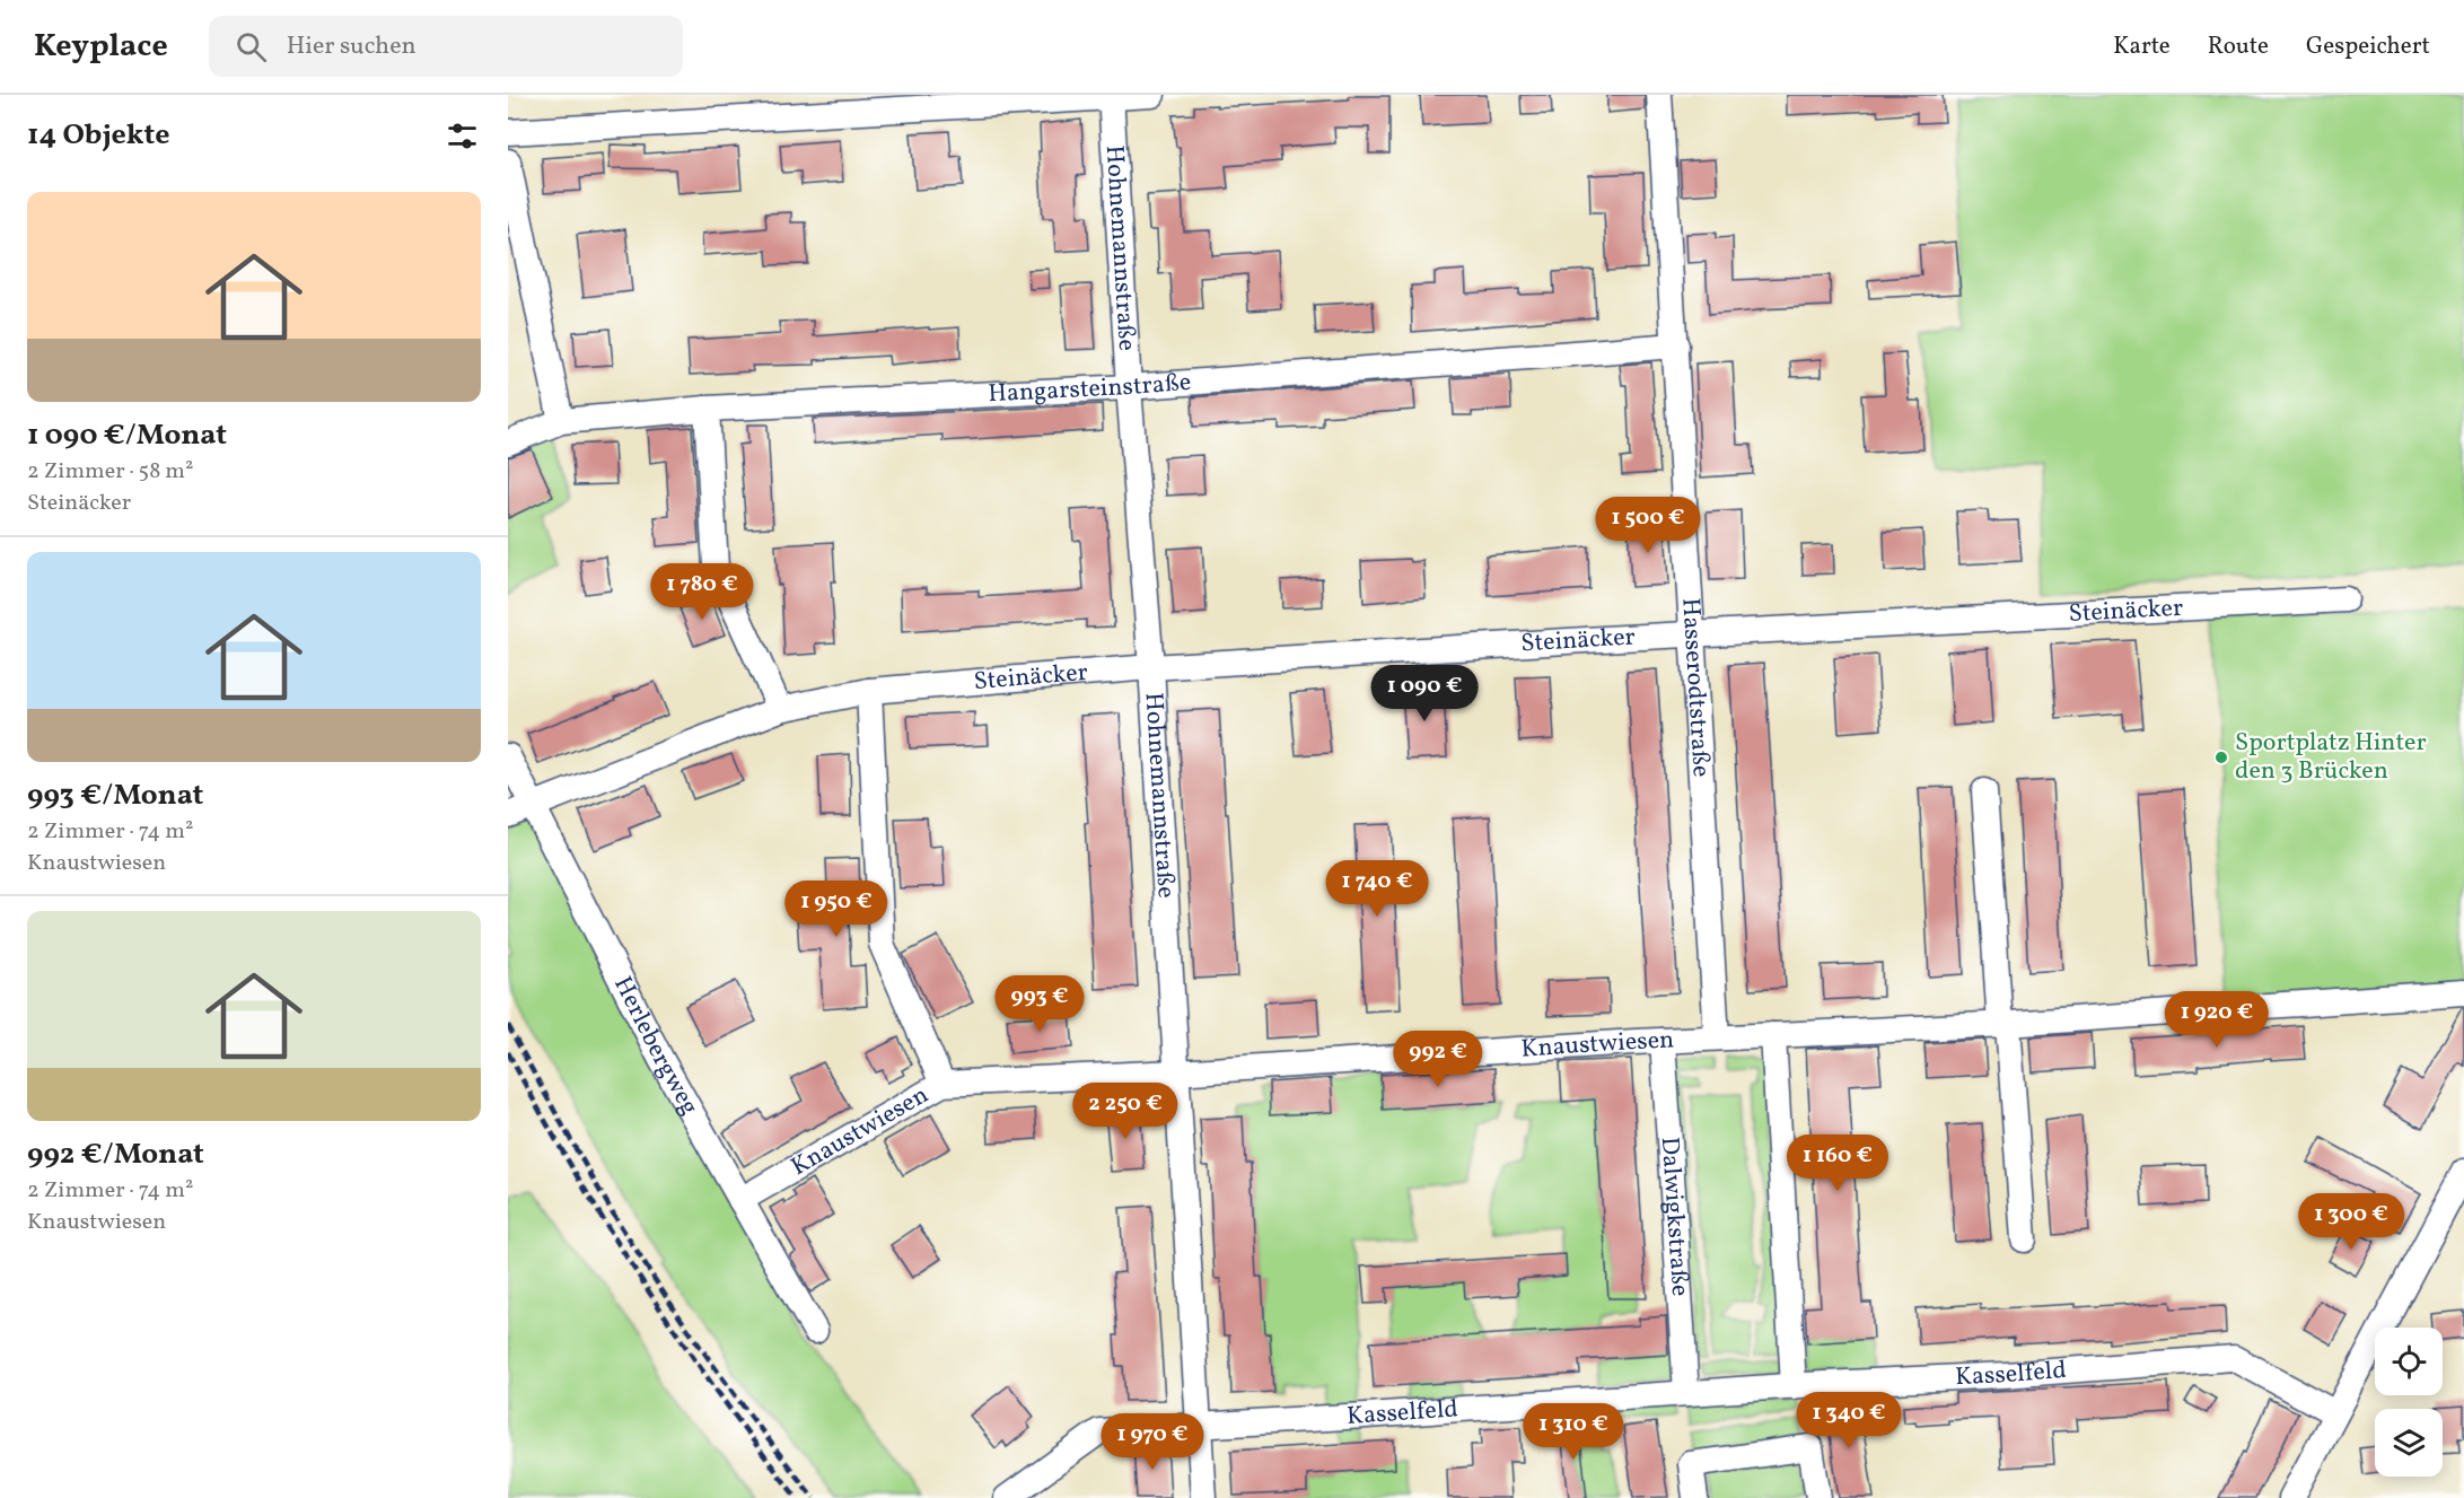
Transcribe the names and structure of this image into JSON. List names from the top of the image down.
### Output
{
  "streets": {
    "street": [
      "Hohnemannstraße",
      "Hangarsteinstraße",
      "Steinäcker",
      "Hasserodtstraße",
      "Knaustwiesen",
      "Herlebergweg",
      "Dalwigkstraße",
      "Kasselfeld"
    ]
  },
  "crossings": [
    ["Hohnemannstraße", "Hangarsteinstraße"],
    ["Hohnemannstraße", "Steinäcker"],
    ["Hohnemannstraße", "Knaustwiesen"],
    ["Hohnemannstraße", "Kasselfeld"],
    ["Hangarsteinstraße", "Hasserodtstraße"],
    ["Steinäcker", "Hasserodtstraße"],
    ["Steinäcker", "Herlebergweg"],
    ["Hasserodtstraße", "Knaustwiesen"],
    ["Knaustwiesen", "Herlebergweg"],
    ["Knaustwiesen", "Dalwigkstraße"],
    ["Dalwigkstraße", "Kasselfeld"]
  ],
  "places": ["Sportplatz Hinter den 3 Brücken"],
  "page": {
    "header": "Keyplace",
    "search": "Hier suchen",
    "nav": ["Karte", "Route", "Gespeichert"],
    "heading": "14 Objekte",
    "list": [
      {
        "name": "1 090 €/Monat",
        "note": "2 Zimmer · 58 m² · Steinäcker"
      },
      {
        "name": "993 €/Monat",
        "note": "2 Zimmer · 74 m² · Knaustwiesen"
      },
      {
        "name": "992 €/Monat",
        "note": "2 Zimmer · 74 m² · Knaustwiesen"
      }
    ],
    "price": [
      "1 500 €",
      "1 780 €",
      "1 090 €",
      "1 740 €",
      "1 950 €",
      "993 €",
      "1 920 €",
      "992 €",
      "2 250 €",
      "1 160 €",
      "1 300 €",
      "1 340 €",
      "1 310 €",
      "1 970 €"
    ]
  }
}
